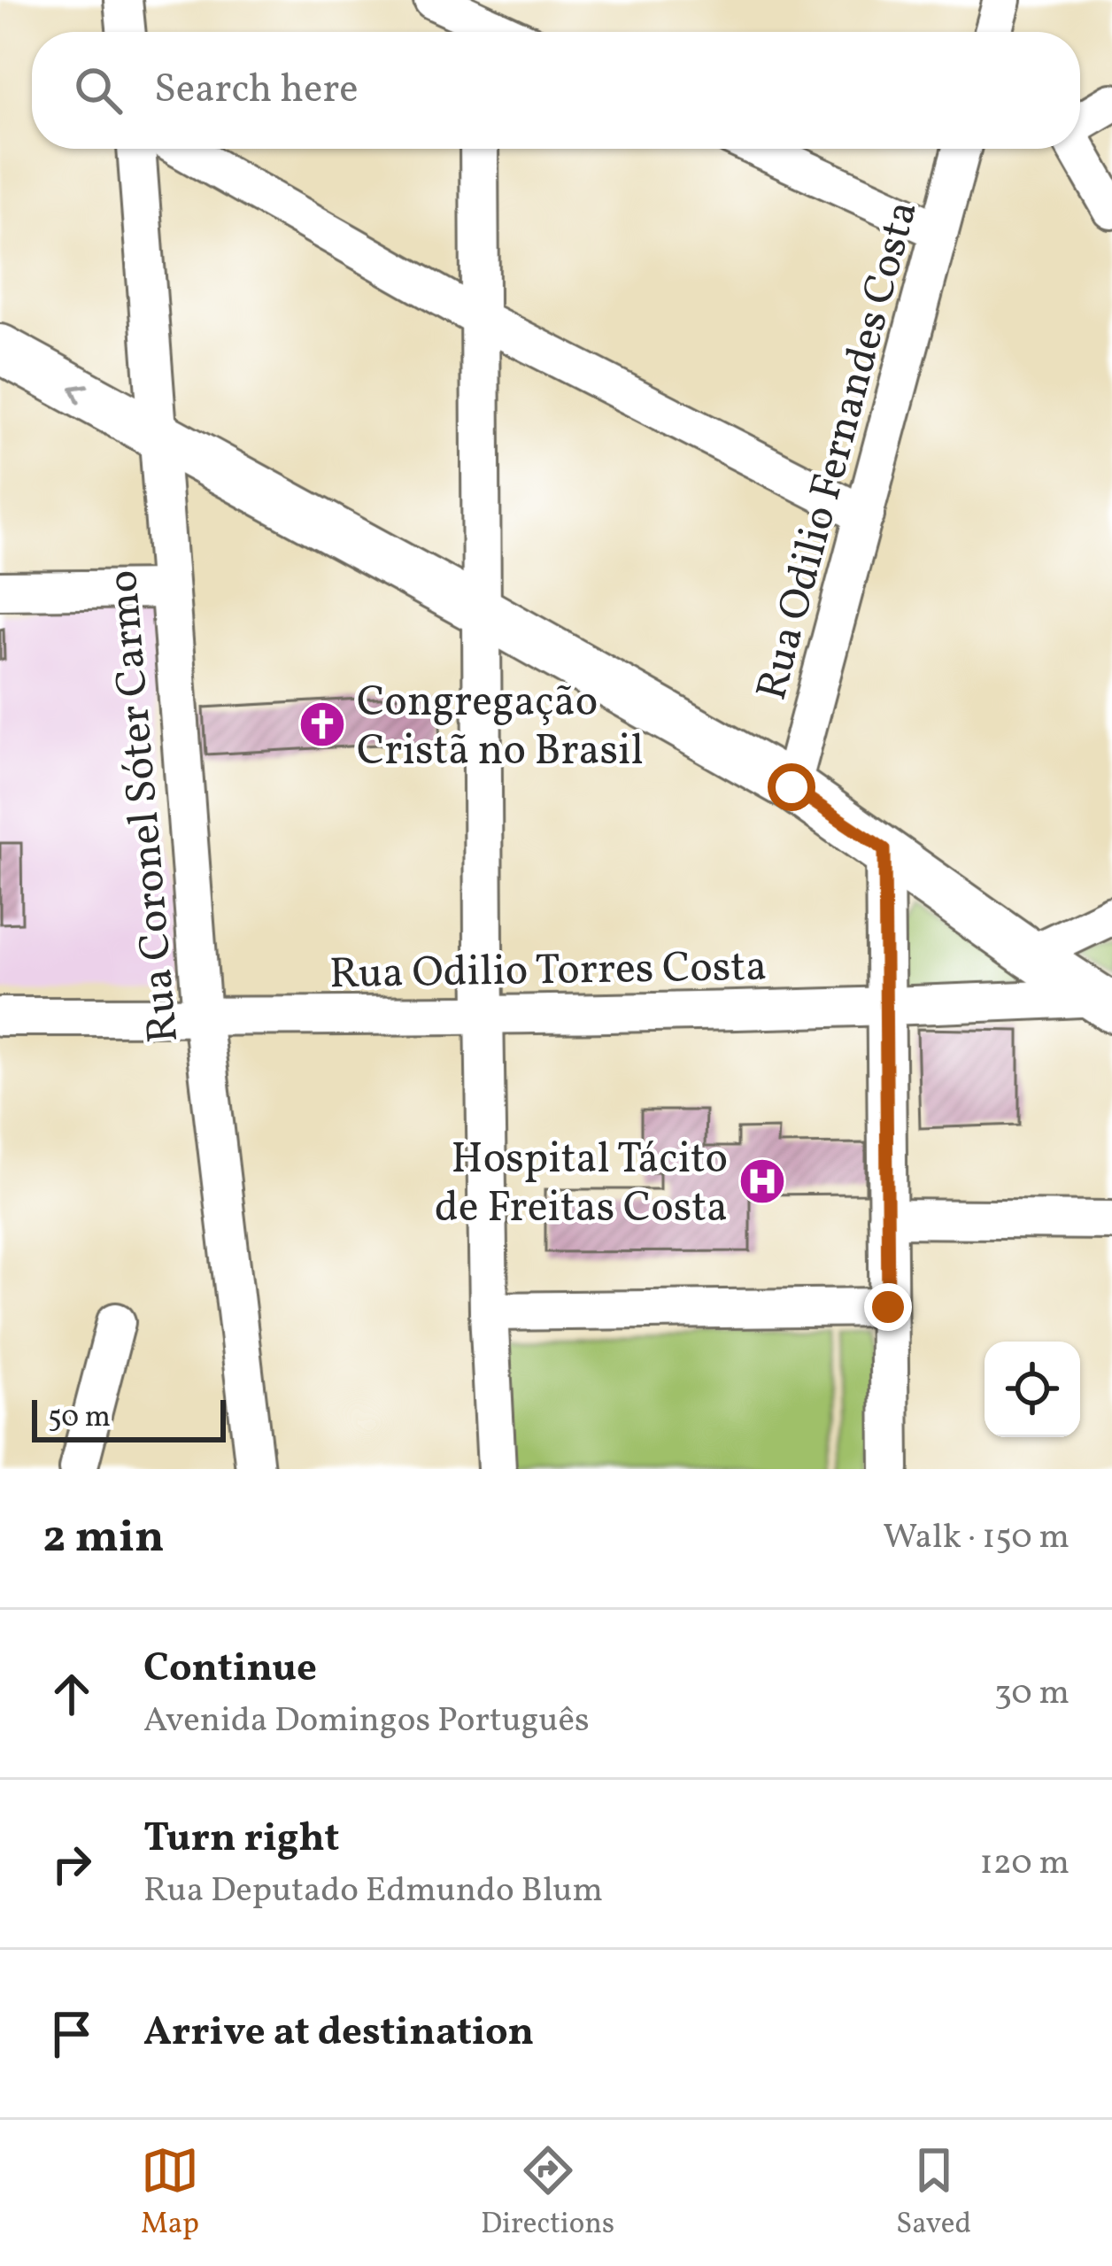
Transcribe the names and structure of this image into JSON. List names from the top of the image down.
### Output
{
  "streets": {
    "street": ["Rua Odilio Fernandes Costa", "Rua Coronel Sóter Carmo", "Rua Odilio Torres Costa"]
  },
  "crossings": [
    ["Rua Coronel Sóter Carmo", "Rua Odilio Torres Costa"]
  ],
  "places": {
    "church": ["Congregação Cristã no Brasil"],
    "hospital": ["Hospital Tácito de Freitas Costa"]
  },
  "scale_bar": "50 m",
  "page": {
    "search": "Search here",
    "scale": "50 m",
    "heading": ["2 min", "Walk · 150 m"],
    "list": [
      ["Continue", "Avenida Domingos Português", "30 m"],
      ["Turn right", "Rua Deputado Edmundo Blum", "120 m"],
      "Arrive at destination"
    ],
    "nav": ["Map", "Directions", "Saved"]
  }
}
